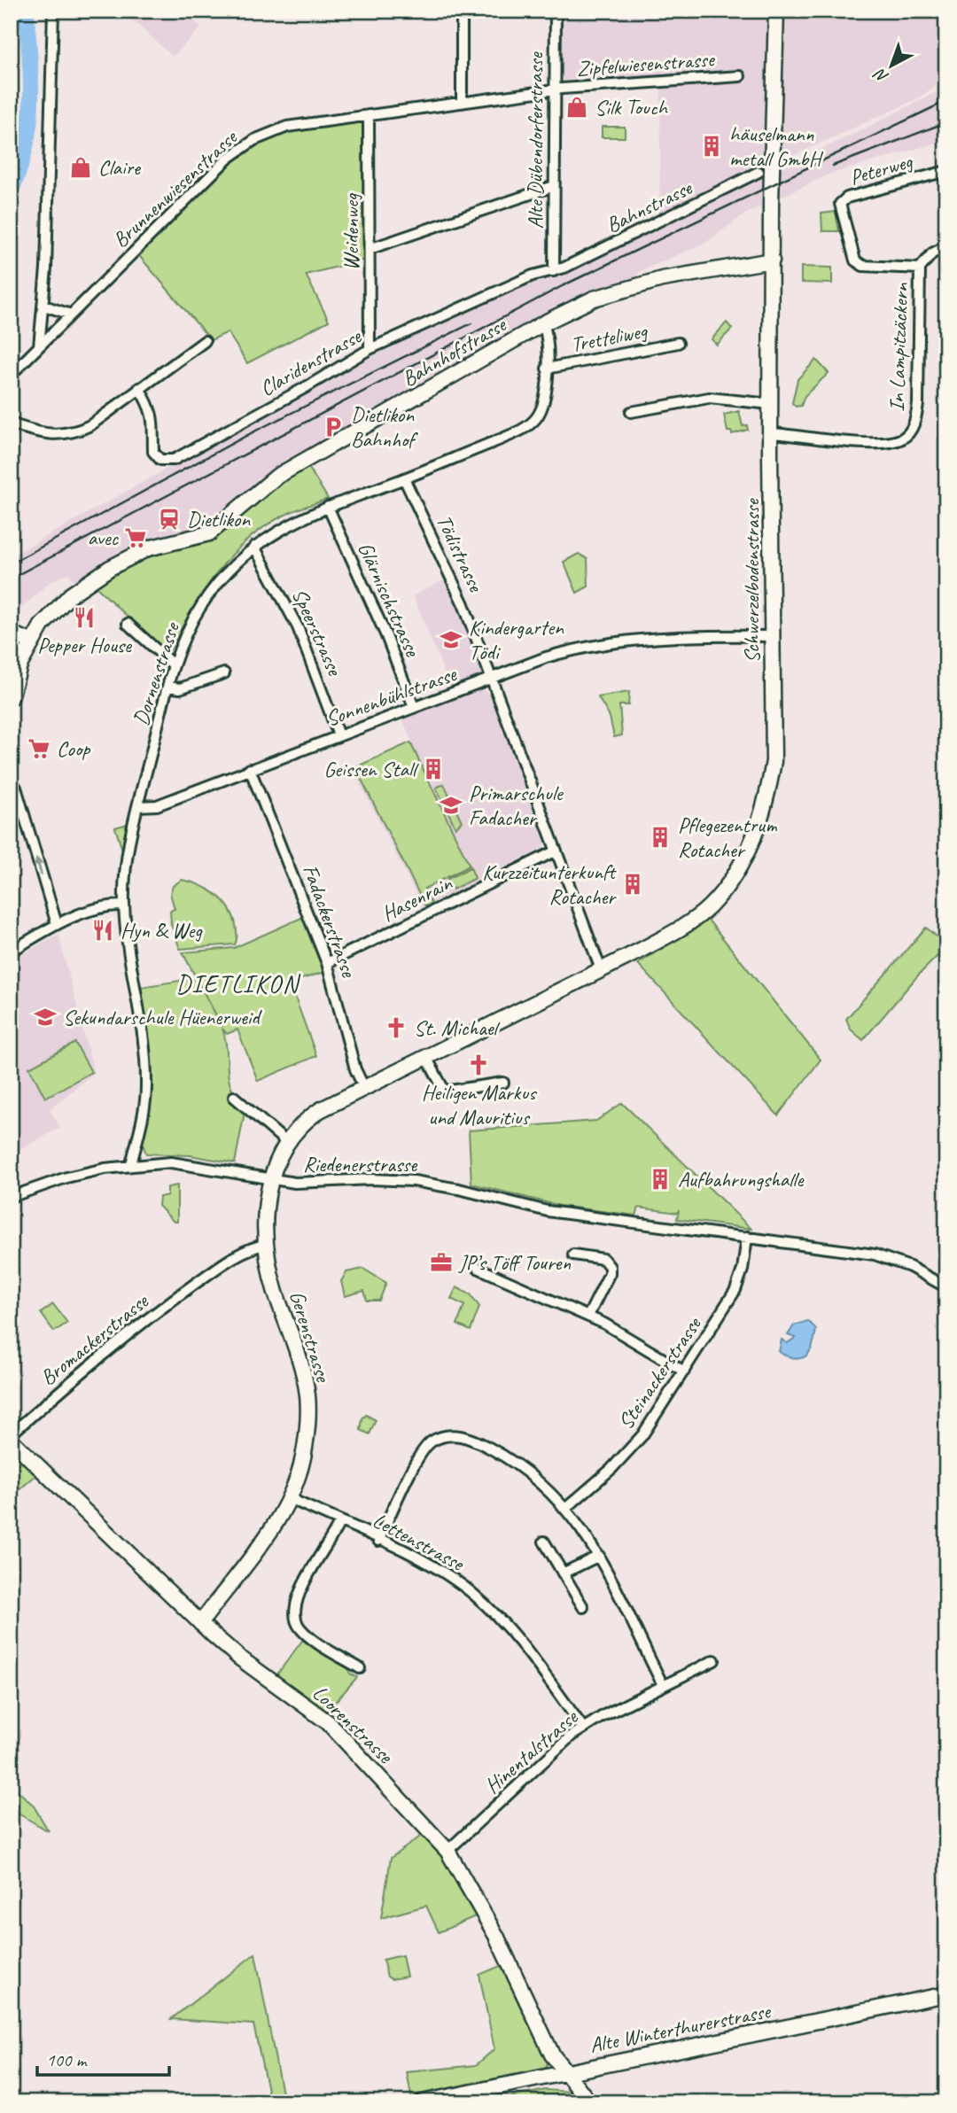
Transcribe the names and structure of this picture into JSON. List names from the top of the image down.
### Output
{
  "streets": {
    "street": [
      "Zipfelwiesenstrasse",
      "Alte Dübendorferstrasse",
      "Peterweg",
      "Brunnenwiesenstrasse",
      "Bahnstrasse",
      "Weidenweg",
      "Tretteliweg",
      "In Lampitzäckern",
      "Bahnhofstrasse",
      "Claridenstrasse",
      "Tödistrasse",
      "Schwerzelbodenstrasse",
      "Glärnischstrasse",
      "Speerstrasse",
      "Dornenstrasse",
      "Sonnenbühlstrasse",
      "Hasenrain",
      "Fadackerstrasse",
      "Riedenerstrasse",
      "Gerenstrasse",
      "Bromackerstrasse",
      "Steinackerstrasse",
      "Lettenstrasse",
      "Loorenstrasse",
      "Hinentalstrasse",
      "Alte Winterthurerstrasse"
    ]
  },
  "crossings": [
    ["Zipfelwiesenstrasse", "Alte Dübendorferstrasse"],
    ["Zipfelwiesenstrasse", "Brunnenwiesenstrasse"],
    ["Alte Dübendorferstrasse", "Brunnenwiesenstrasse"],
    ["Alte Dübendorferstrasse", "Bahnstrasse"],
    ["Alte Dübendorferstrasse", "Claridenstrasse"],
    ["Peterweg", "In Lampitzäckern"],
    ["Brunnenwiesenstrasse", "Weidenweg"],
    ["Bahnstrasse", "Claridenstrasse"],
    ["Weidenweg", "Claridenstrasse"],
    ["Tretteliweg", "Dornenstrasse"],
    ["In Lampitzäckern", "Schwerzelbodenstrasse"],
    ["Bahnhofstrasse", "Schwerzelbodenstrasse"],
    ["Bahnhofstrasse", "Dornenstrasse"],
    ["Tödistrasse", "Schwerzelbodenstrasse"],
    ["Tödistrasse", "Dornenstrasse"],
    ["Tödistrasse", "Sonnenbühlstrasse"],
    ["Tödistrasse", "Hasenrain"],
    ["Schwerzelbodenstrasse", "Sonnenbühlstrasse"],
    ["Schwerzelbodenstrasse", "Fadackerstrasse"],
    ["Schwerzelbodenstrasse", "Riedenerstrasse"],
    ["Schwerzelbodenstrasse", "Gerenstrasse"],
    ["Glärnischstrasse", "Dornenstrasse"],
    ["Glärnischstrasse", "Sonnenbühlstrasse"],
    ["Speerstrasse", "Dornenstrasse"],
    ["Speerstrasse", "Sonnenbühlstrasse"],
    ["Dornenstrasse", "Sonnenbühlstrasse"],
    ["Dornenstrasse", "Riedenerstrasse"],
    ["Sonnenbühlstrasse", "Fadackerstrasse"],
    ["Hasenrain", "Fadackerstrasse"],
    ["Riedenerstrasse", "Gerenstrasse"],
    ["Riedenerstrasse", "Steinackerstrasse"],
    ["Gerenstrasse", "Bromackerstrasse"],
    ["Gerenstrasse", "Lettenstrasse"],
    ["Gerenstrasse", "Loorenstrasse"],
    ["Lettenstrasse", "Hinentalstrasse"],
    ["Loorenstrasse", "Hinentalstrasse"],
    ["Loorenstrasse", "Alte Winterthurerstrasse"]
  ],
  "districts": ["DIETLIKON"],
  "places": {
    "shop": ["Silk Touch", "Claire"],
    "building": [
      "häuselmann metall GmbH",
      "Geissen Stall",
      "Pflegezentrum Rotacher",
      "Kurzzeitunterkunft Rotacher",
      "Aufbahrungshalle"
    ],
    "parking": ["Dietlikon Bahnhof"],
    "station": ["Dietlikon"],
    "supermarket": ["avec", "Coop"],
    "restaurant": ["Pepper House", "Hyn & Weg"],
    "school or university": ["Kindergarten Tödi", "Primarschule Fadacher", "Sekundarschule Hüenerweid"],
    "church": ["St. Michael", "Heiligen Markus und Mauritius"],
    "office": ["JP’s Töff Touren"]
  },
  "scale_bar": "100 m",
  "north": "bottom left"
}
